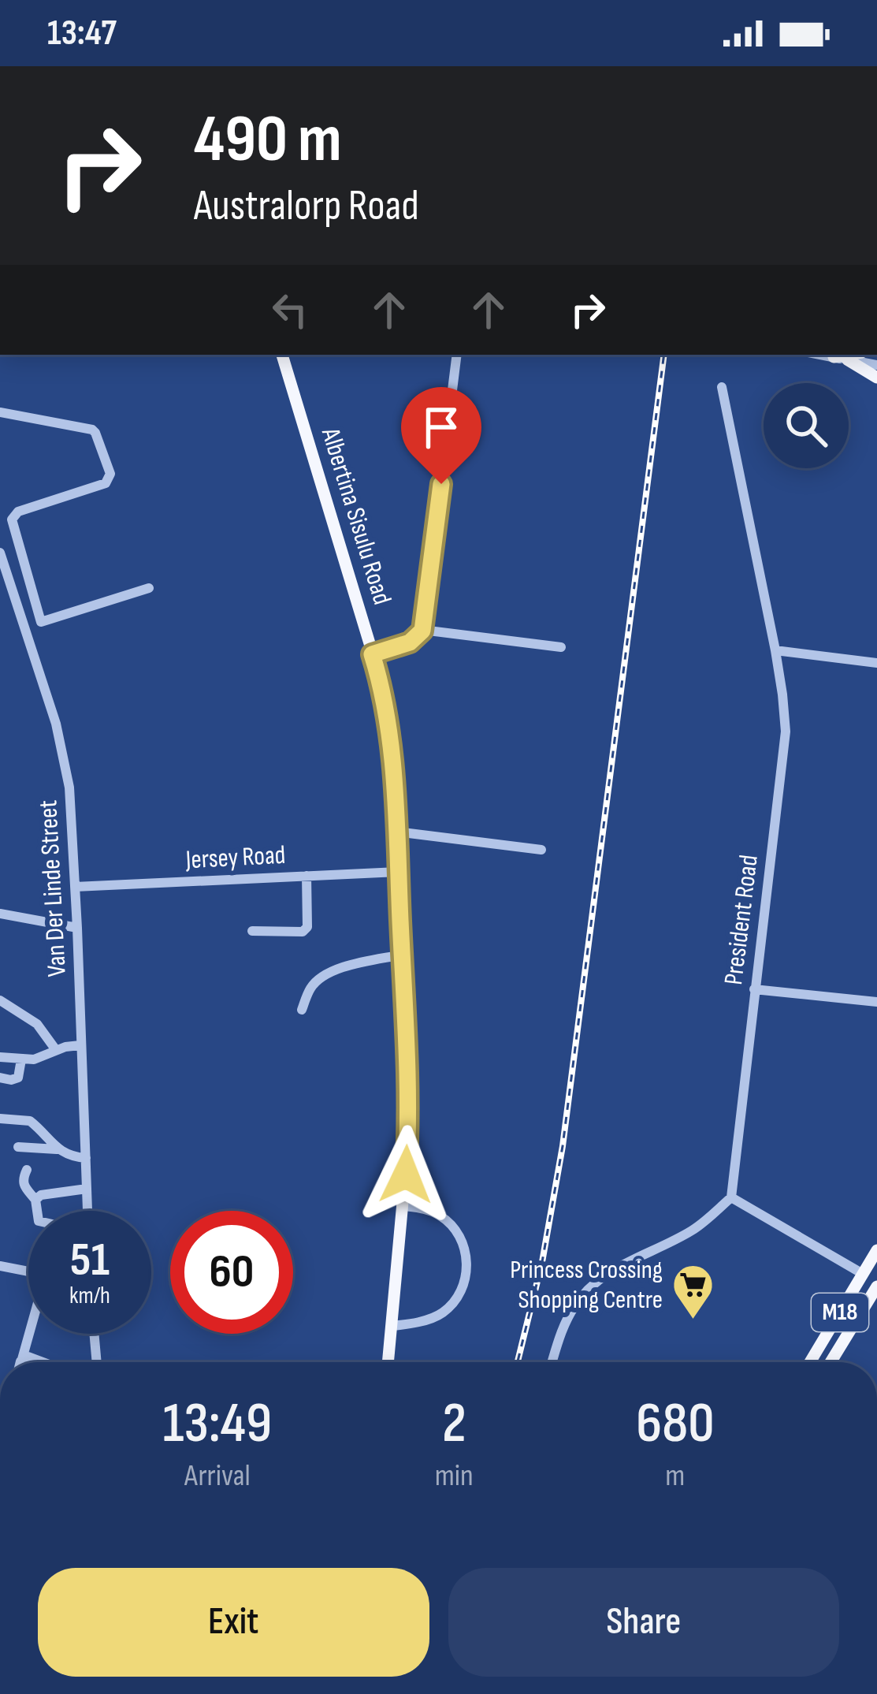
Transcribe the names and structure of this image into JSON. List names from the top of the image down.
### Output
{
  "streets": {
    "main road": ["Albertina Sisulu Road", "M18"],
    "street": ["Jersey Road", "Van Der Linde Street", "President Road"]
  },
  "crossings": [
    ["Albertina Sisulu Road", "Jersey Road"],
    ["Jersey Road", "Van Der Linde Street"]
  ],
  "places": {
    "supermarket": ["Princess Crossing Shopping Centre"]
  },
  "page": {
    "status": "13:47",
    "turn": ["490 m", "Australorp Road"],
    "speed": "51 km/h",
    "limit": "60",
    "eta": [
      "13:49",
      "Arrival",
      "2",
      "min",
      "680",
      "m"
    ],
    "buttons": ["Exit", "Share"]
  }
}
